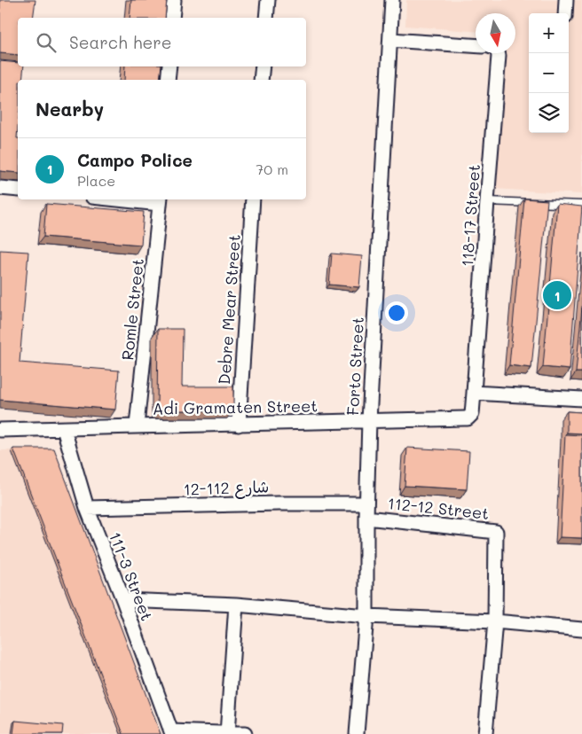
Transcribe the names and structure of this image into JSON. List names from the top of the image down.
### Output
{
  "streets": {
    "street": [
      "118-17 Street",
      "Romle Street",
      "Debre Mear Street",
      "Forto Street",
      "Adi Gramaten Street",
      "شارع 112-12",
      "112-12 Street",
      "111-3 Street"
    ]
  },
  "crossings": [
    ["118-17 Street", "Adi Gramaten Street"],
    ["Romle Street", "Adi Gramaten Street"],
    ["Debre Mear Street", "Adi Gramaten Street"],
    ["Forto Street", "Adi Gramaten Street"],
    ["Forto Street", "شارع 112-12"],
    ["Forto Street", "112-12 Street"],
    ["Adi Gramaten Street", "111-3 Street"],
    ["شارع 112-12", "111-3 Street"]
  ],
  "north": "bottom",
  "page": {
    "map_buttons": ["+", "−"],
    "search": "Search here",
    "heading": "Nearby",
    "list": [
      {
        "mark": "1",
        "name": "Campo Police",
        "note": "Place",
        "value": "70 m"
      }
    ],
    "pins": "1"
  }
}
